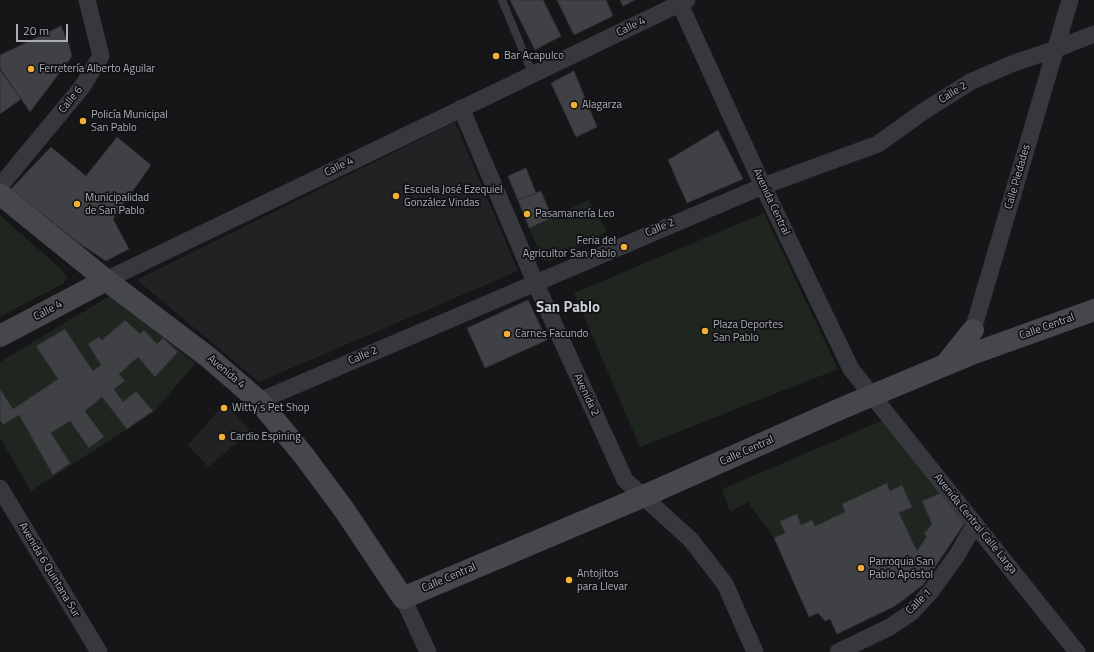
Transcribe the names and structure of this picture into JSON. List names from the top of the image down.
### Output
{
  "streets": {
    "main road": ["Calle 4", "Calle Central", "Avenida 4"],
    "street": [
      "Calle 2",
      "Calle 6",
      "Calle Piedades",
      "Avenida Central",
      "Avenida 2",
      "Avenida Central Calle Larga",
      "Avenida 6 Quintana Sur",
      "Calle 1"
    ]
  },
  "crossings": [
    ["Calle 4", "Avenida Central"],
    ["Calle 4", "Avenida 4"],
    ["Calle 4", "Avenida 2"],
    ["Calle 2", "Calle Piedades"],
    ["Calle 2", "Avenida Central"],
    ["Calle 2", "Avenida 4"],
    ["Calle 2", "Avenida 2"],
    ["Calle Piedades", "Calle Central"],
    ["Avenida Central", "Calle Central"],
    ["Avenida Central", "Avenida Central Calle Larga"],
    ["Calle Central", "Avenida 4"],
    ["Calle Central", "Avenida 2"],
    ["Calle Central", "Avenida Central Calle Larga"],
    ["Avenida Central Calle Larga", "Calle 1"]
  ],
  "districts": ["San Pablo"],
  "places": [
    "Bar Acapulco",
    "Ferretería Alberto Aguilar",
    "Alagarza",
    "Policía Municipal San Pablo",
    "Escuela José Ezequiel González Vindas",
    "Municipalidad de San Pablo",
    "Pasamanería Leo",
    "Feria del Agricultor San Pablo",
    "Plaza Deportes San Pablo",
    "Carnes Facundo",
    "Witty´s Pet Shop",
    "Cardio Espining",
    "Parroquia San Pablo Apóstol",
    "Antojitos para Llevar"
  ],
  "scale_bar": "20 m"
}
